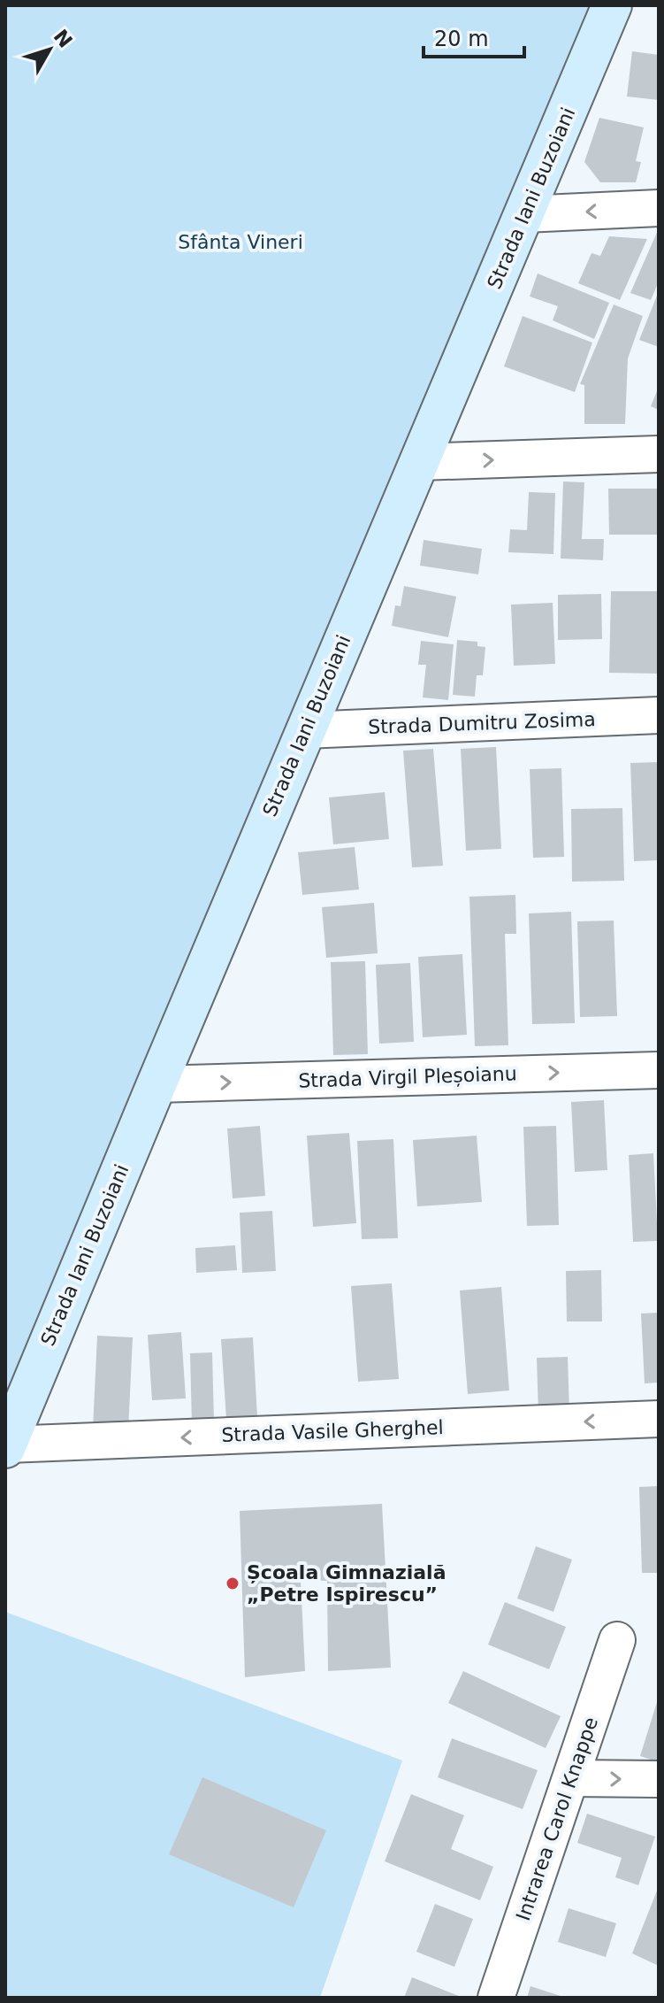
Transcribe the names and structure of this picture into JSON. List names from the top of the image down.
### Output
{
  "streets": {
    "street": [
      "Strada Iani Buzoiani",
      "Strada Dumitru Zosima",
      "Strada Virgil Pleșoianu",
      "Strada Vasile Gherghel",
      "Intrarea Carol Knappe"
    ]
  },
  "crossings": [
    ["Strada Iani Buzoiani", "Strada Dumitru Zosima"],
    ["Strada Iani Buzoiani", "Strada Virgil Pleșoianu"],
    ["Strada Iani Buzoiani", "Strada Vasile Gherghel"]
  ],
  "one_way": ["Strada Virgil Pleșoianu", "Strada Vasile Gherghel"],
  "parks": ["Sfânta Vineri"],
  "places": ["Școala Gimnazială „Petre Ispirescu”"],
  "scale_bar": "20 m",
  "north": "top right"
}
